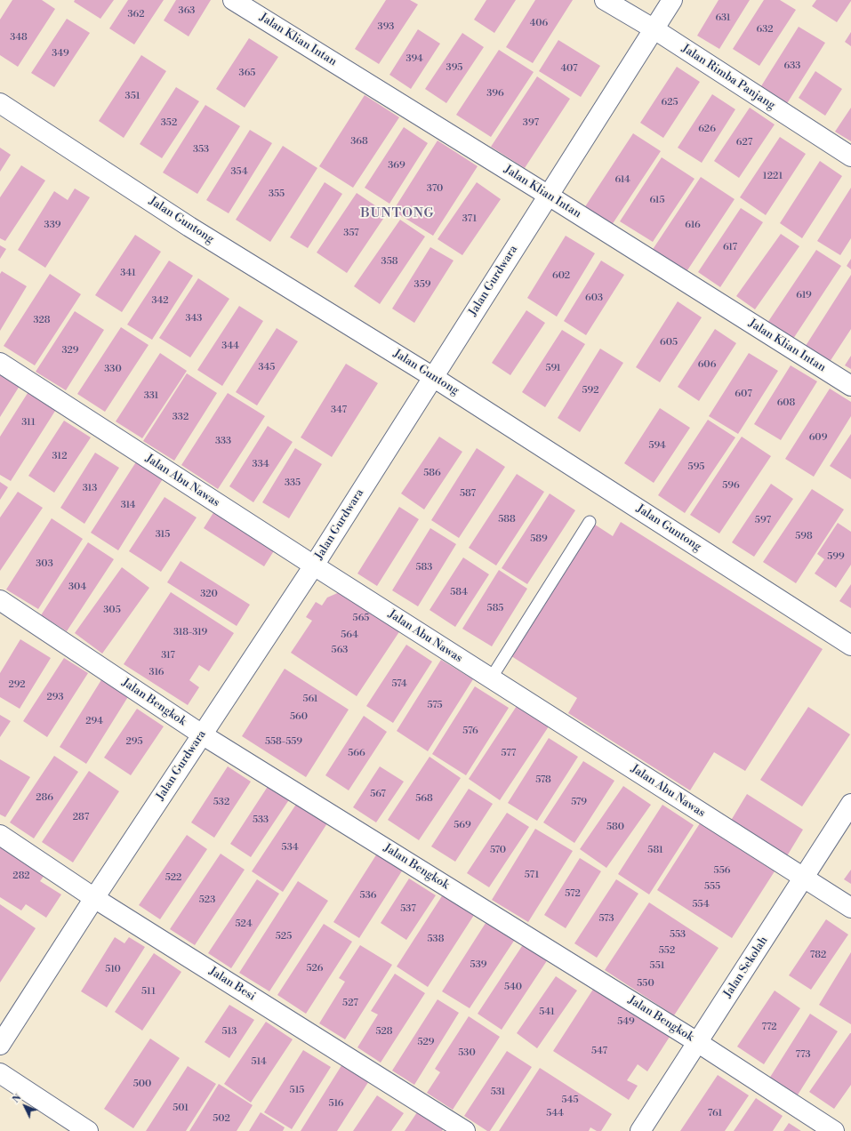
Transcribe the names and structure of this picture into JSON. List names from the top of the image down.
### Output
{
  "streets": {
    "street": [
      "Jalan Klian Intan",
      "Jalan Rimba Panjang",
      "Jalan Guntong",
      "Jalan Gurdwara",
      "Jalan Abu Nawas",
      "Jalan Bengkok",
      "Jalan Sekolah",
      "Jalan Besi"
    ]
  },
  "crossings": [
    ["Jalan Klian Intan", "Jalan Gurdwara"],
    ["Jalan Rimba Panjang", "Jalan Gurdwara"],
    ["Jalan Guntong", "Jalan Gurdwara"],
    ["Jalan Gurdwara", "Jalan Abu Nawas"],
    ["Jalan Gurdwara", "Jalan Bengkok"],
    ["Jalan Gurdwara", "Jalan Besi"],
    ["Jalan Abu Nawas", "Jalan Sekolah"],
    ["Jalan Bengkok", "Jalan Sekolah"]
  ],
  "districts": ["BUNTONG"],
  "house_numbers": [
    "363",
    "362",
    "631",
    "406",
    "393",
    "632",
    "348",
    "349",
    "394",
    "633",
    "395",
    "407",
    "365",
    "396",
    "351",
    "625",
    "352",
    "397",
    "626",
    "368",
    "627",
    "353",
    "369",
    "354",
    "1221",
    "614",
    "370",
    "355",
    "615",
    "371",
    "339",
    "616",
    "357",
    "617",
    "358",
    "341",
    "602",
    "359",
    "619",
    "603",
    "342",
    "343",
    "328",
    "605",
    "344",
    "329",
    "606",
    "345",
    "591",
    "330",
    "592",
    "607",
    "331",
    "608",
    "347",
    "332",
    "311",
    "609",
    "333",
    "594",
    "312",
    "334",
    "595",
    "586",
    "335",
    "596",
    "313",
    "587",
    "314",
    "588",
    "597",
    "315",
    "598",
    "589",
    "599",
    "303",
    "583",
    "304",
    "584",
    "320",
    "585",
    "305",
    "565",
    "318-319",
    "564",
    "563",
    "317",
    "316",
    "574",
    "292",
    "293",
    "561",
    "575",
    "560",
    "294",
    "576",
    "295",
    "558-559",
    "566",
    "577",
    "578",
    "567",
    "286",
    "568",
    "532",
    "579",
    "287",
    "533",
    "569",
    "580",
    "534",
    "570",
    "581",
    "556",
    "571",
    "282",
    "522",
    "555",
    "572",
    "536",
    "523",
    "554",
    "537",
    "573",
    "524",
    "553",
    "525",
    "538",
    "552",
    "782",
    "539",
    "551",
    "526",
    "510",
    "550",
    "540",
    "511",
    "527",
    "541",
    "549",
    "772",
    "513",
    "528",
    "529",
    "547",
    "530",
    "773",
    "514",
    "500",
    "515",
    "531",
    "545",
    "516",
    "501",
    "544",
    "761",
    "502"
  ],
  "north": "top left"
}
